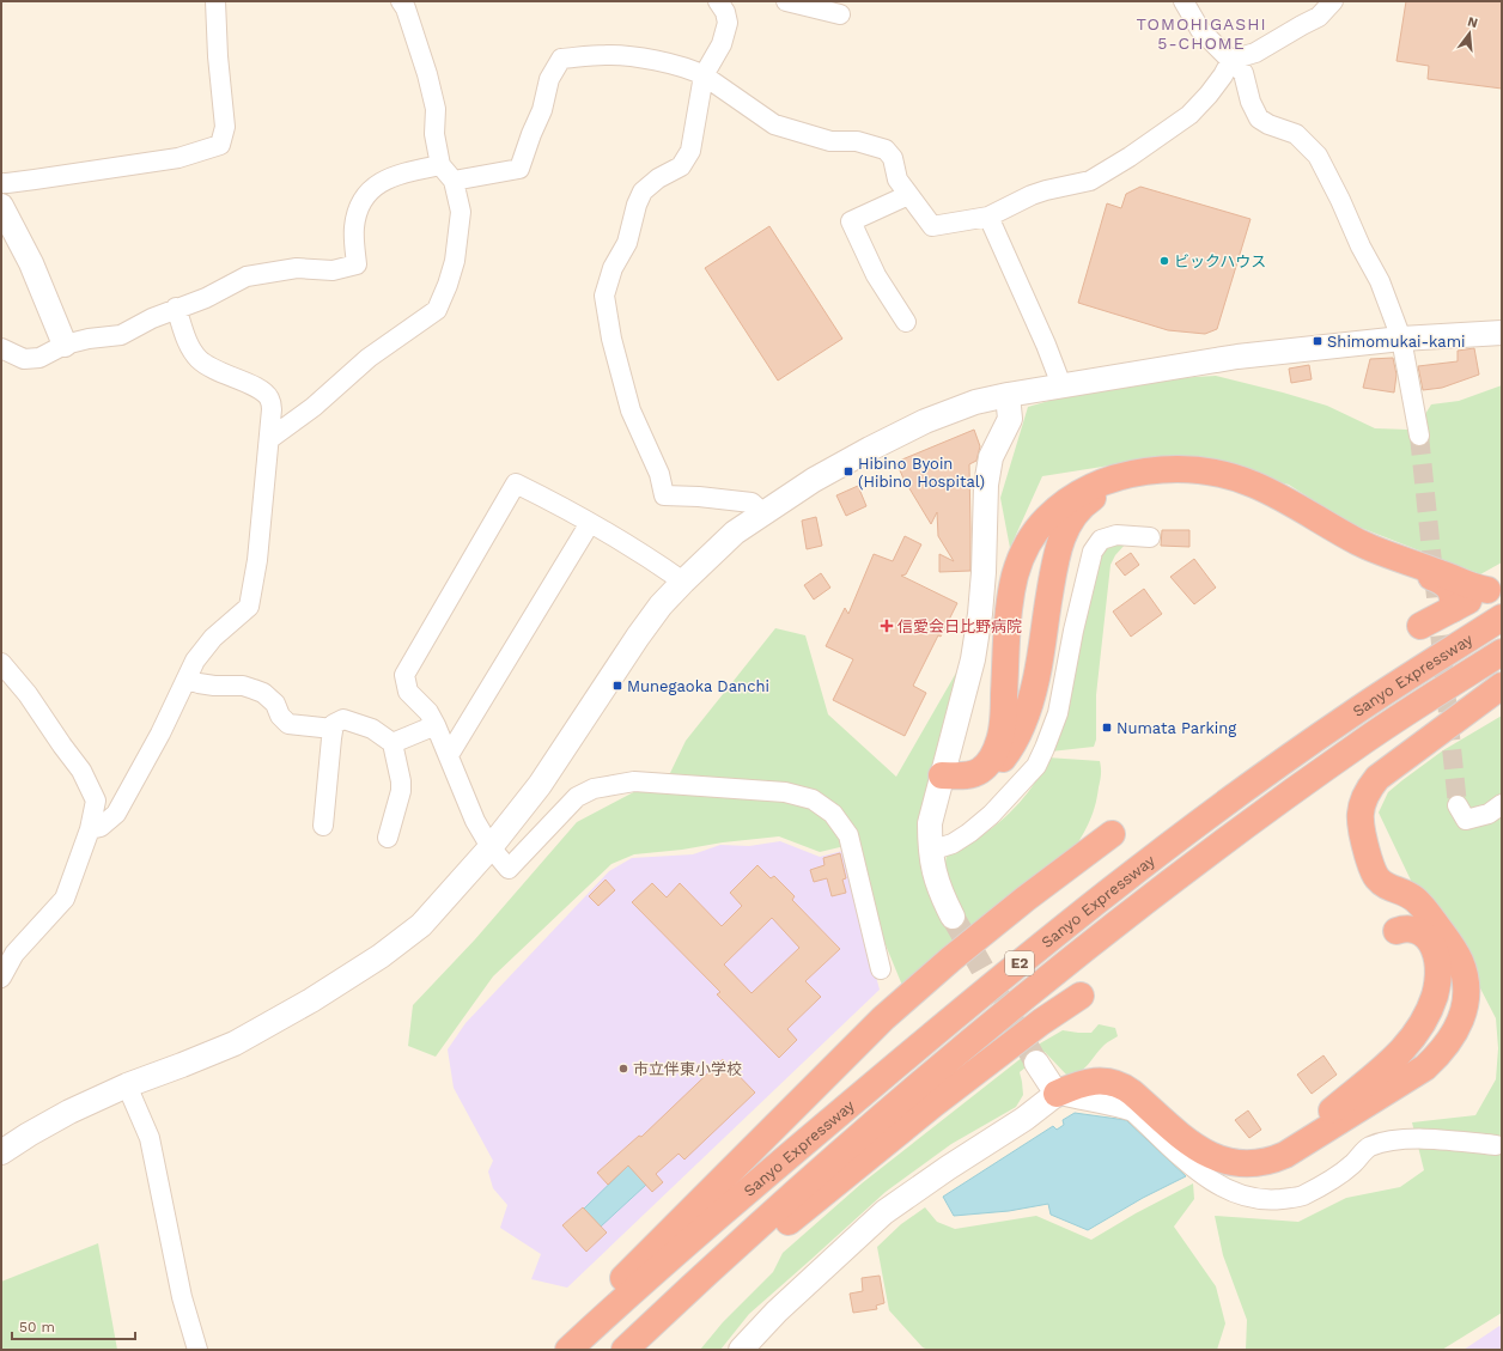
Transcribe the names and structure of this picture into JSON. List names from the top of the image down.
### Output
{
  "streets": {
    "highway": ["Sanyo Expressway", "E2"]
  },
  "districts": ["TOMOHIGASHI 5-CHOME"],
  "places": {
    "other": ["ビックハウス", "市立伴東小学校"],
    "transit": [
      "Shimomukai-kami",
      "Hibino Byoin (Hibino Hospital)",
      "Munegaoka Danchi",
      "Numata Parking"
    ],
    "health": ["信愛会日比野病院"]
  },
  "scale_bar": "50 m",
  "north": "top"
}
